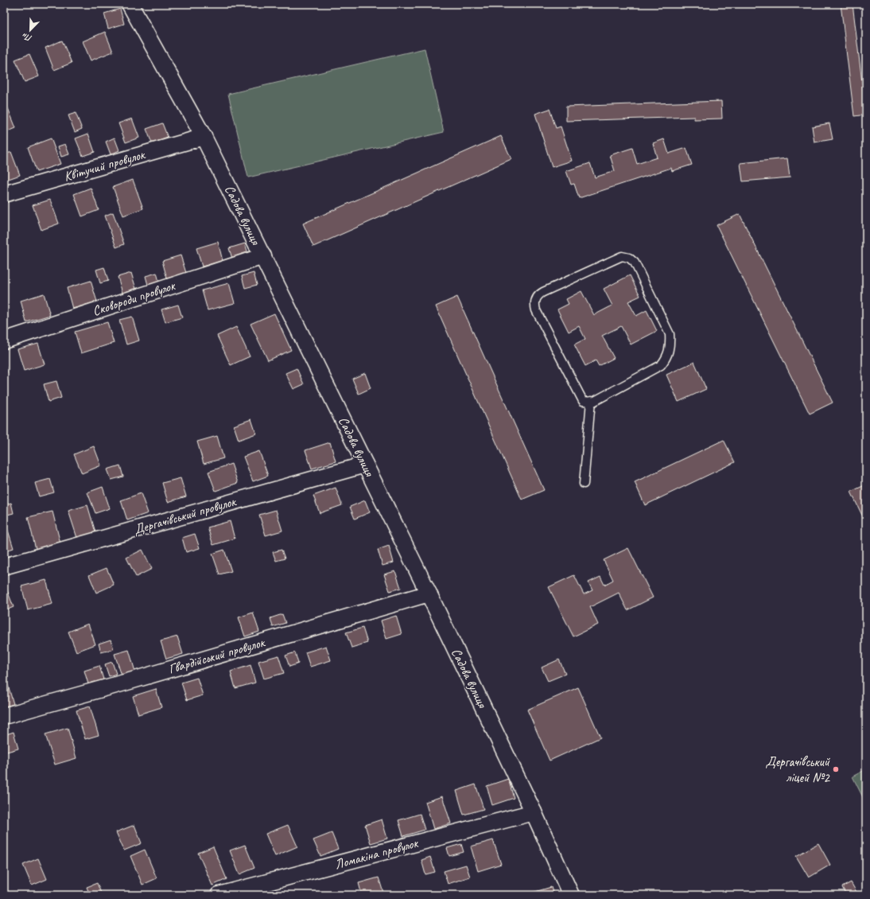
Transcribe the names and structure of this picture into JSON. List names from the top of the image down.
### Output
{
  "streets": {
    "street": [
      "Квітучий провулок",
      "Садова вулиця",
      "Сковороди провулок",
      "Дергачівський провулок",
      "Гвардійський провулок",
      "Ломакіна провулок"
    ]
  },
  "crossings": [
    ["Квітучий провулок", "Садова вулиця"],
    ["Садова вулиця", "Сковороди провулок"],
    ["Садова вулиця", "Дергачівський провулок"],
    ["Садова вулиця", "Гвардійський провулок"],
    ["Садова вулиця", "Ломакіна провулок"]
  ],
  "places": ["Дергачівський ліцей №2"],
  "north": "bottom left"
}
